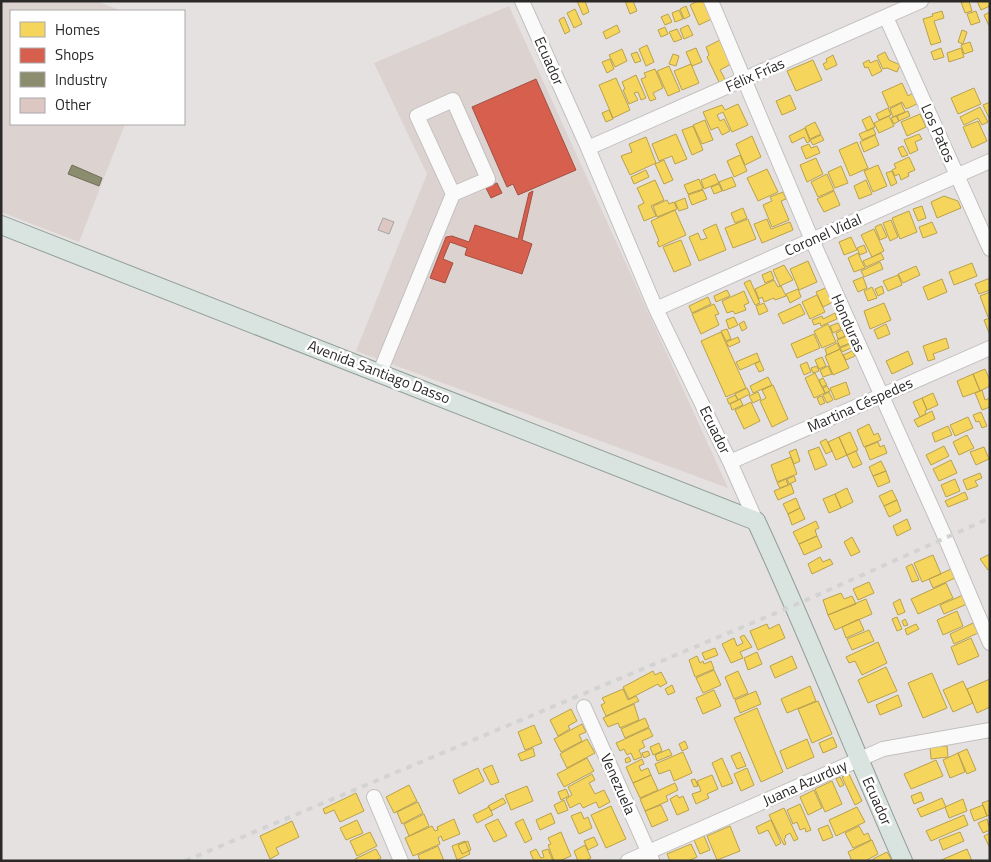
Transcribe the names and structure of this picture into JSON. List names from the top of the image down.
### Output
{
  "streets": {
    "main road": ["Ecuador", "Avenida Santiago Dasso"],
    "street": [
      "Félix Frías",
      "Los Patos",
      "Coronel Vidal",
      "Honduras",
      "Martina Céspedes",
      "Juana Azurduy",
      "Venezuela"
    ]
  },
  "crossings": [
    ["Ecuador", "Félix Frías"],
    ["Ecuador", "Coronel Vidal"],
    ["Ecuador", "Avenida Santiago Dasso"],
    ["Ecuador", "Martina Céspedes"],
    ["Ecuador", "Juana Azurduy"],
    ["Félix Frías", "Los Patos"],
    ["Félix Frías", "Honduras"],
    ["Los Patos", "Coronel Vidal"],
    ["Coronel Vidal", "Honduras"],
    ["Honduras", "Martina Céspedes"],
    ["Juana Azurduy", "Venezuela"]
  ],
  "legend": [
    "Homes",
    "Shops",
    "Industry",
    "Other"
  ]
}
